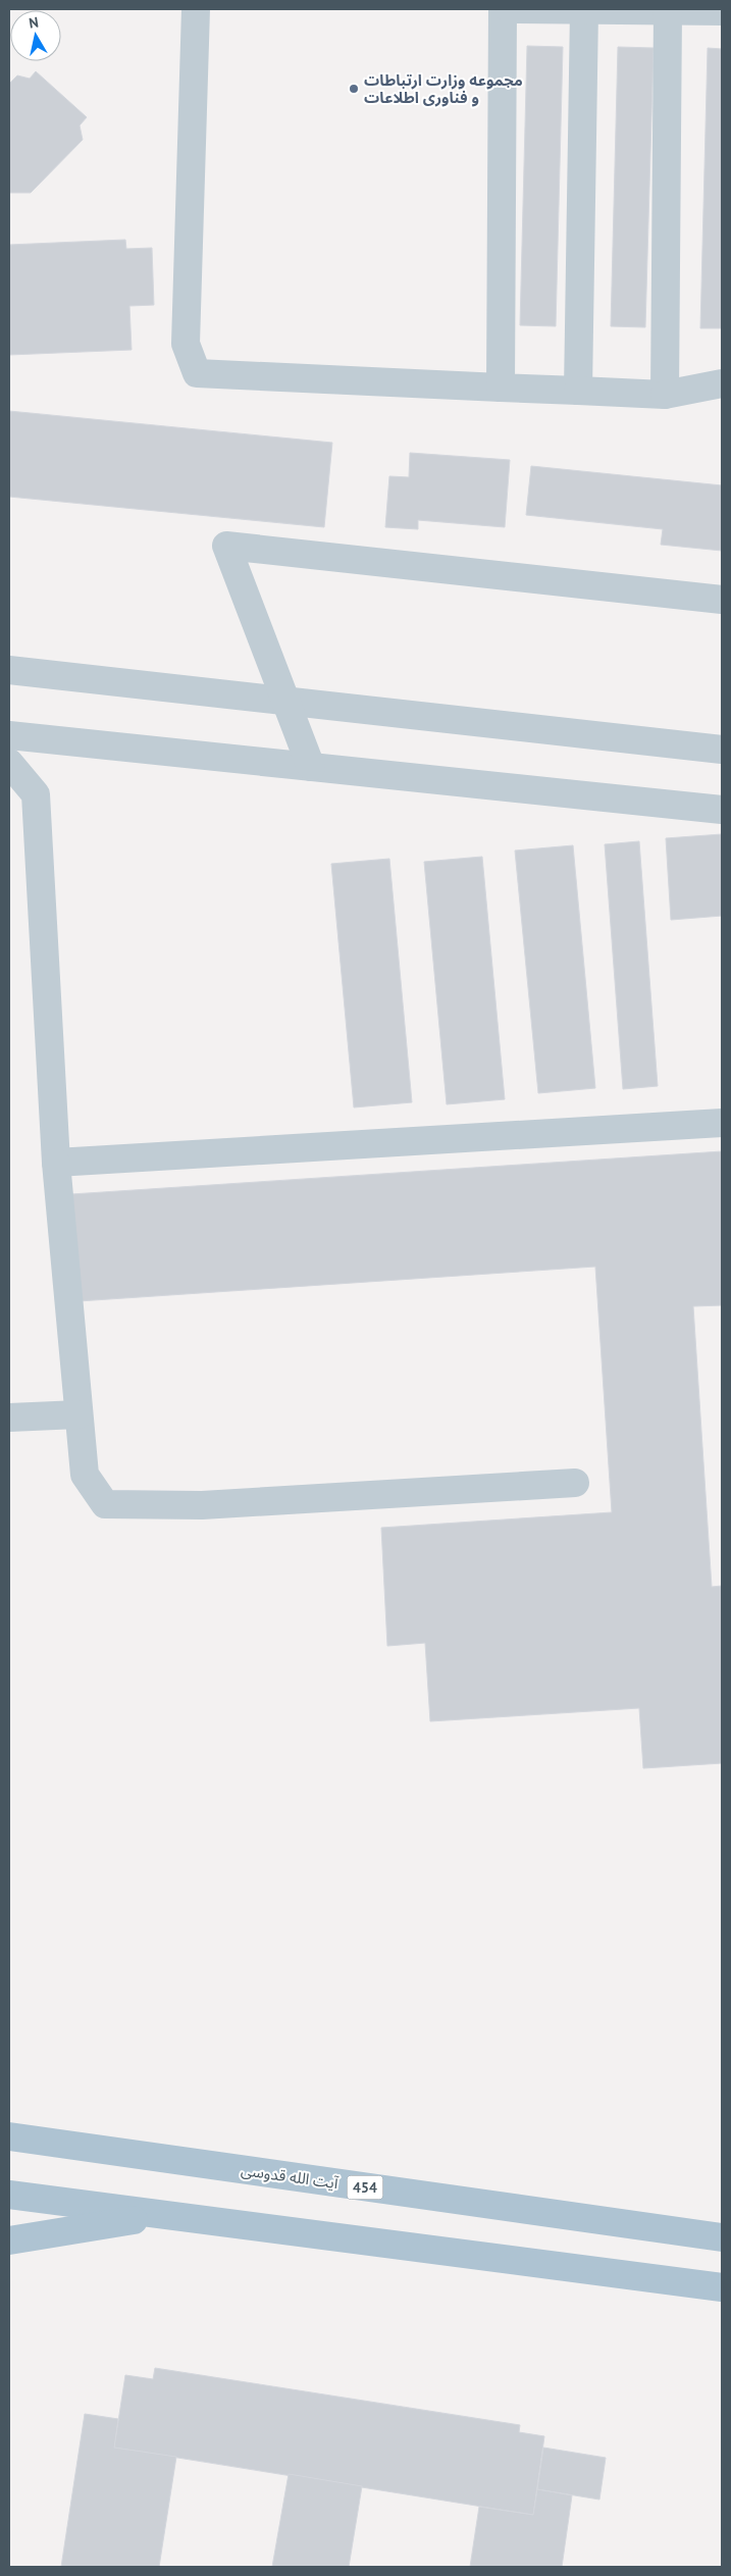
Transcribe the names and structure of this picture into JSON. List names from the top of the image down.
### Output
{
  "streets": {
    "main road": ["آیت الله قدوسی", "454"]
  },
  "places": ["مجموعه وزارت ارتباطات و فناوری اطلاعات"],
  "north": "top"
}
